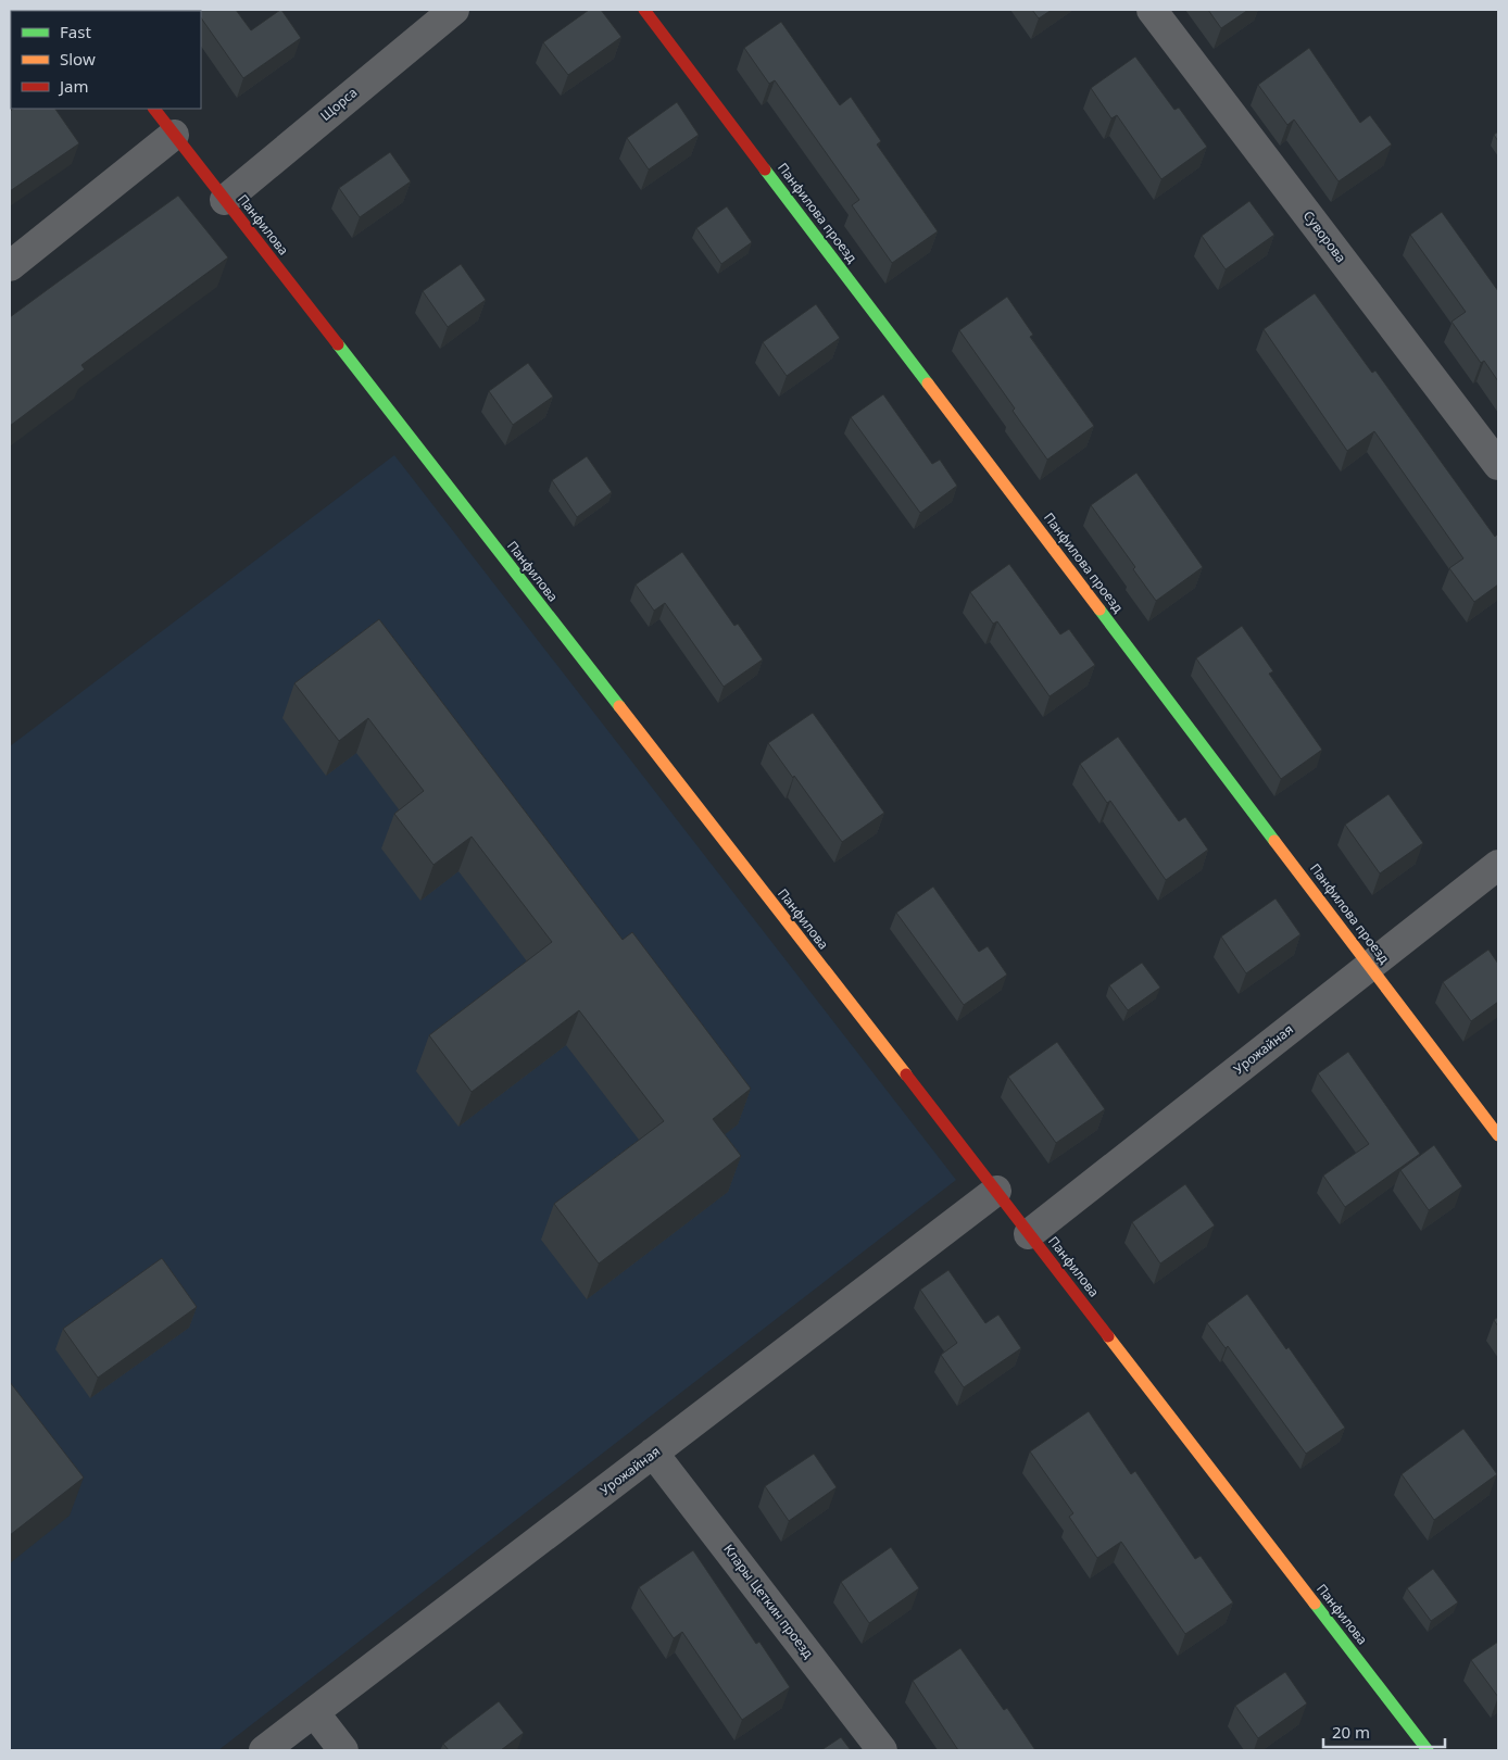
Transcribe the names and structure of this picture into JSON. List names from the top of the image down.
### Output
{
  "streets": {
    "street": [
      "Щорса",
      "Панфилова проезд",
      "Панфилова",
      "Суворова",
      "Урожайная",
      "Клары Цеткин проезд"
    ]
  },
  "crossings": [
    ["Щорса", "Панфилова"],
    ["Панфилова проезд", "Урожайная"],
    ["Панфилова", "Урожайная"],
    ["Урожайная", "Клары Цеткин проезд"]
  ],
  "legend": ["Fast", "Slow", "Jam"],
  "scale_bar": "20 m"
}
